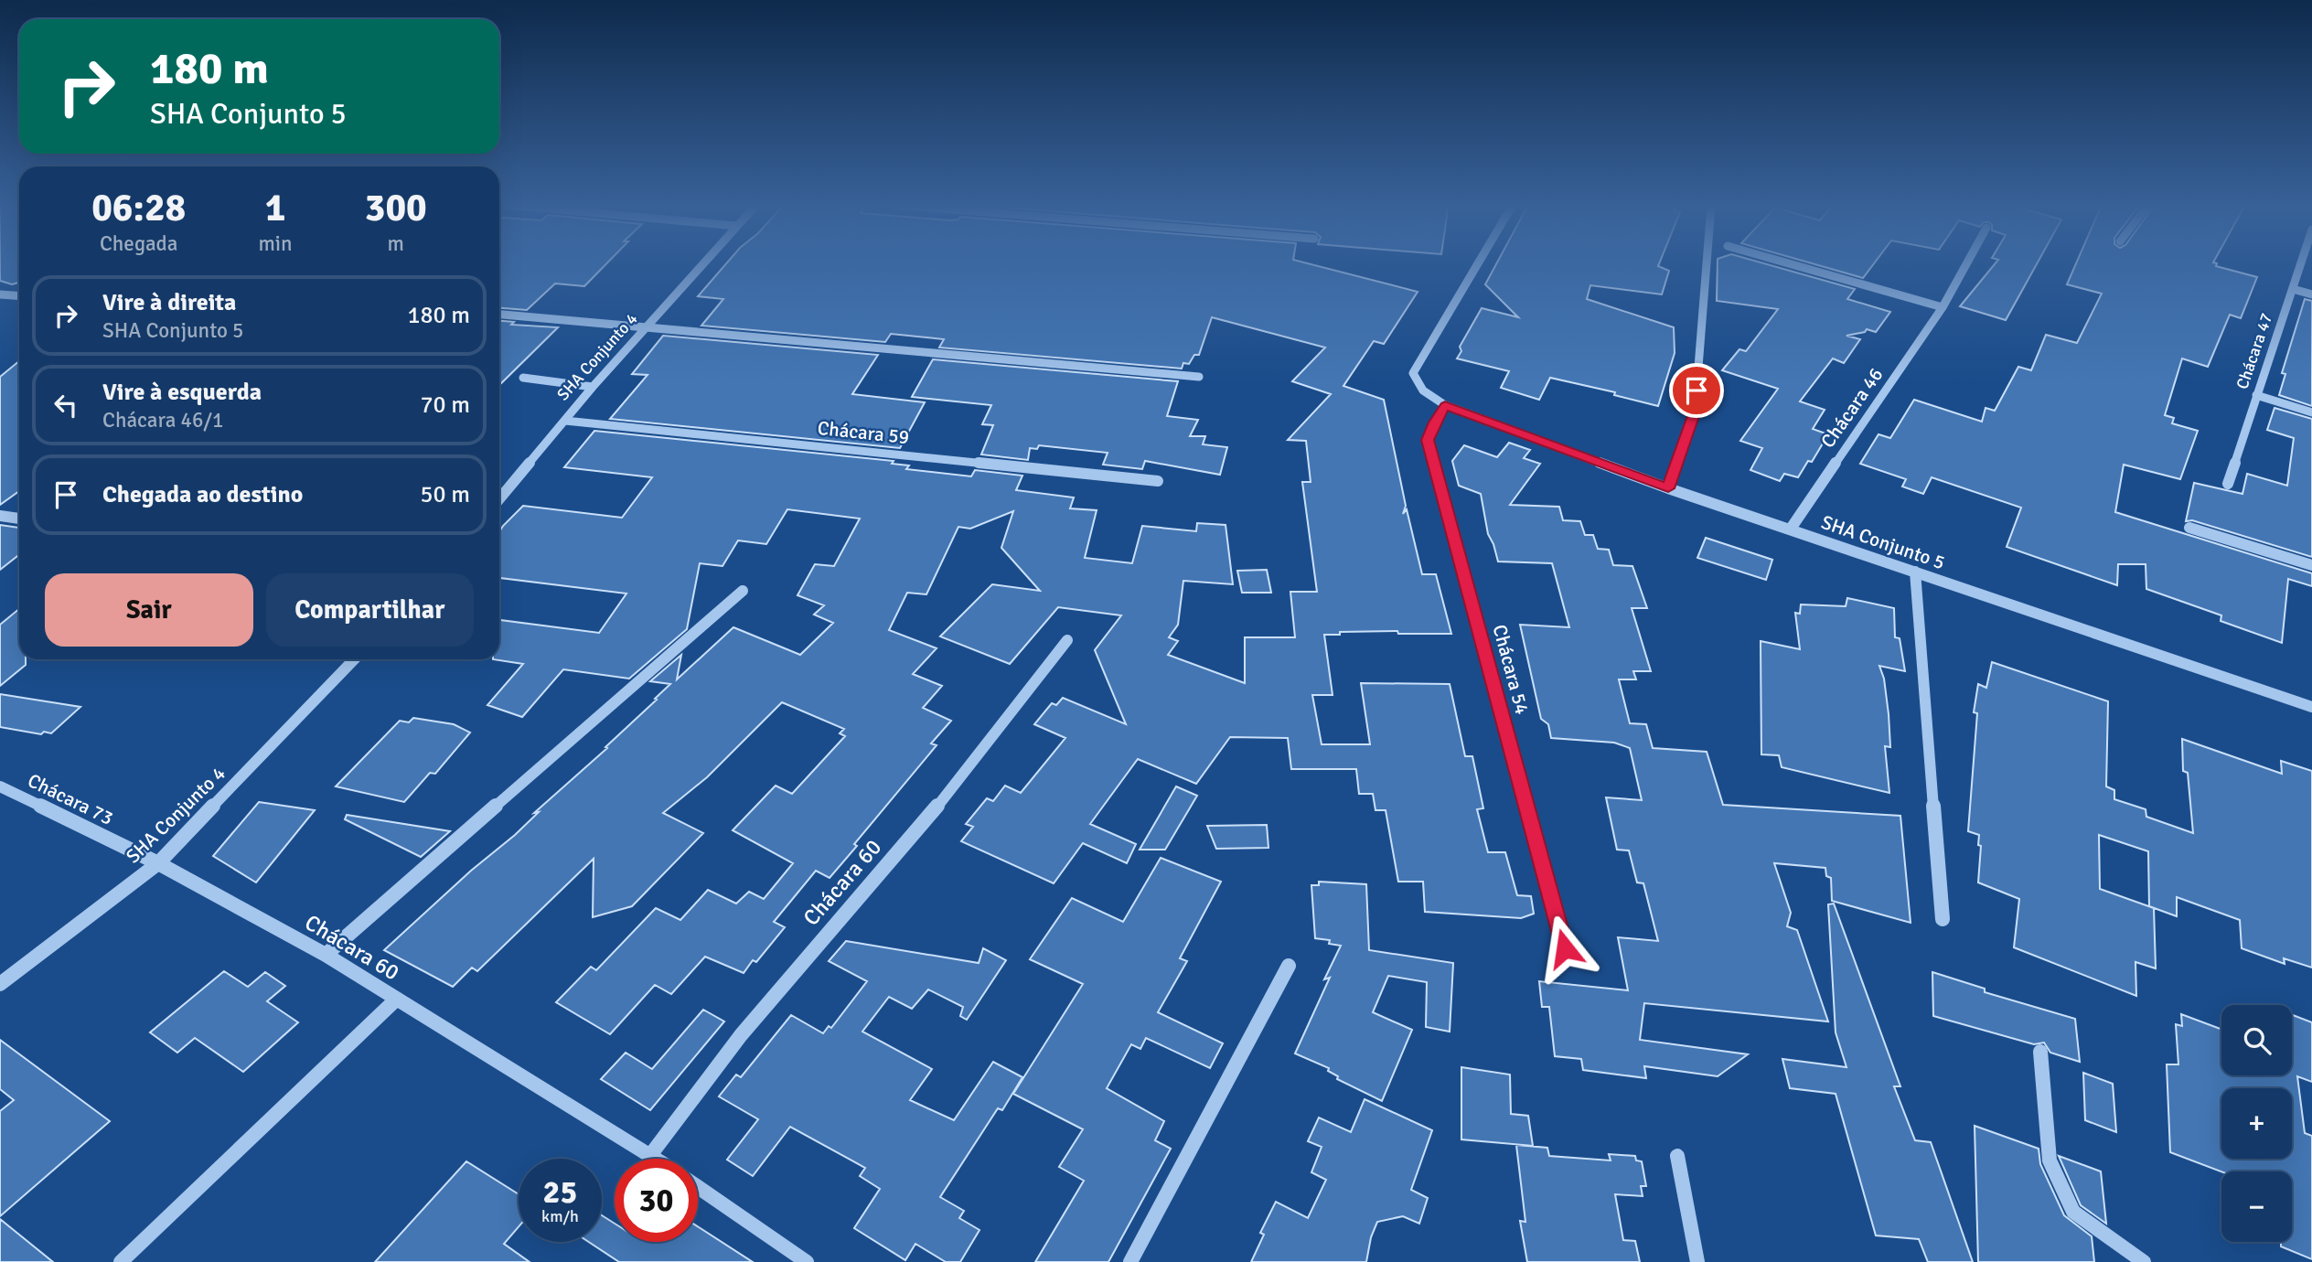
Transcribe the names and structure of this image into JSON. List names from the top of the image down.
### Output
{
  "streets": {
    "street": [
      "Chácara 47",
      "SHA Conjunto 4",
      "Chácara 46",
      "Chácara 59",
      "SHA Conjunto 5",
      "Chácara 54",
      "Chácara 73",
      "Chácara 60"
    ]
  },
  "crossings": [
    ["SHA Conjunto 4", "Chácara 59"],
    ["SHA Conjunto 4", "Chácara 73"],
    ["SHA Conjunto 4", "Chácara 60"],
    ["Chácara 46", "SHA Conjunto 5"],
    ["SHA Conjunto 5", "Chácara 54"],
    ["Chácara 73", "Chácara 60"]
  ],
  "page": {
    "turn": ["180 m", "SHA Conjunto 5"],
    "eta": [
      "06:28",
      "Chegada",
      "1",
      "min",
      "300",
      "m"
    ],
    "list": [
      {
        "name": "Vire à direita",
        "note": "SHA Conjunto 5",
        "value": "180 m"
      },
      {
        "name": "Vire à esquerda",
        "note": "Chácara 46/1",
        "value": "70 m"
      },
      {
        "name": "Chegada ao destino",
        "value": "50 m"
      }
    ],
    "buttons": ["Sair", "Compartilhar"],
    "map_buttons": ["+", "−"],
    "speed": "25 km/h",
    "limit": "30"
  }
}
